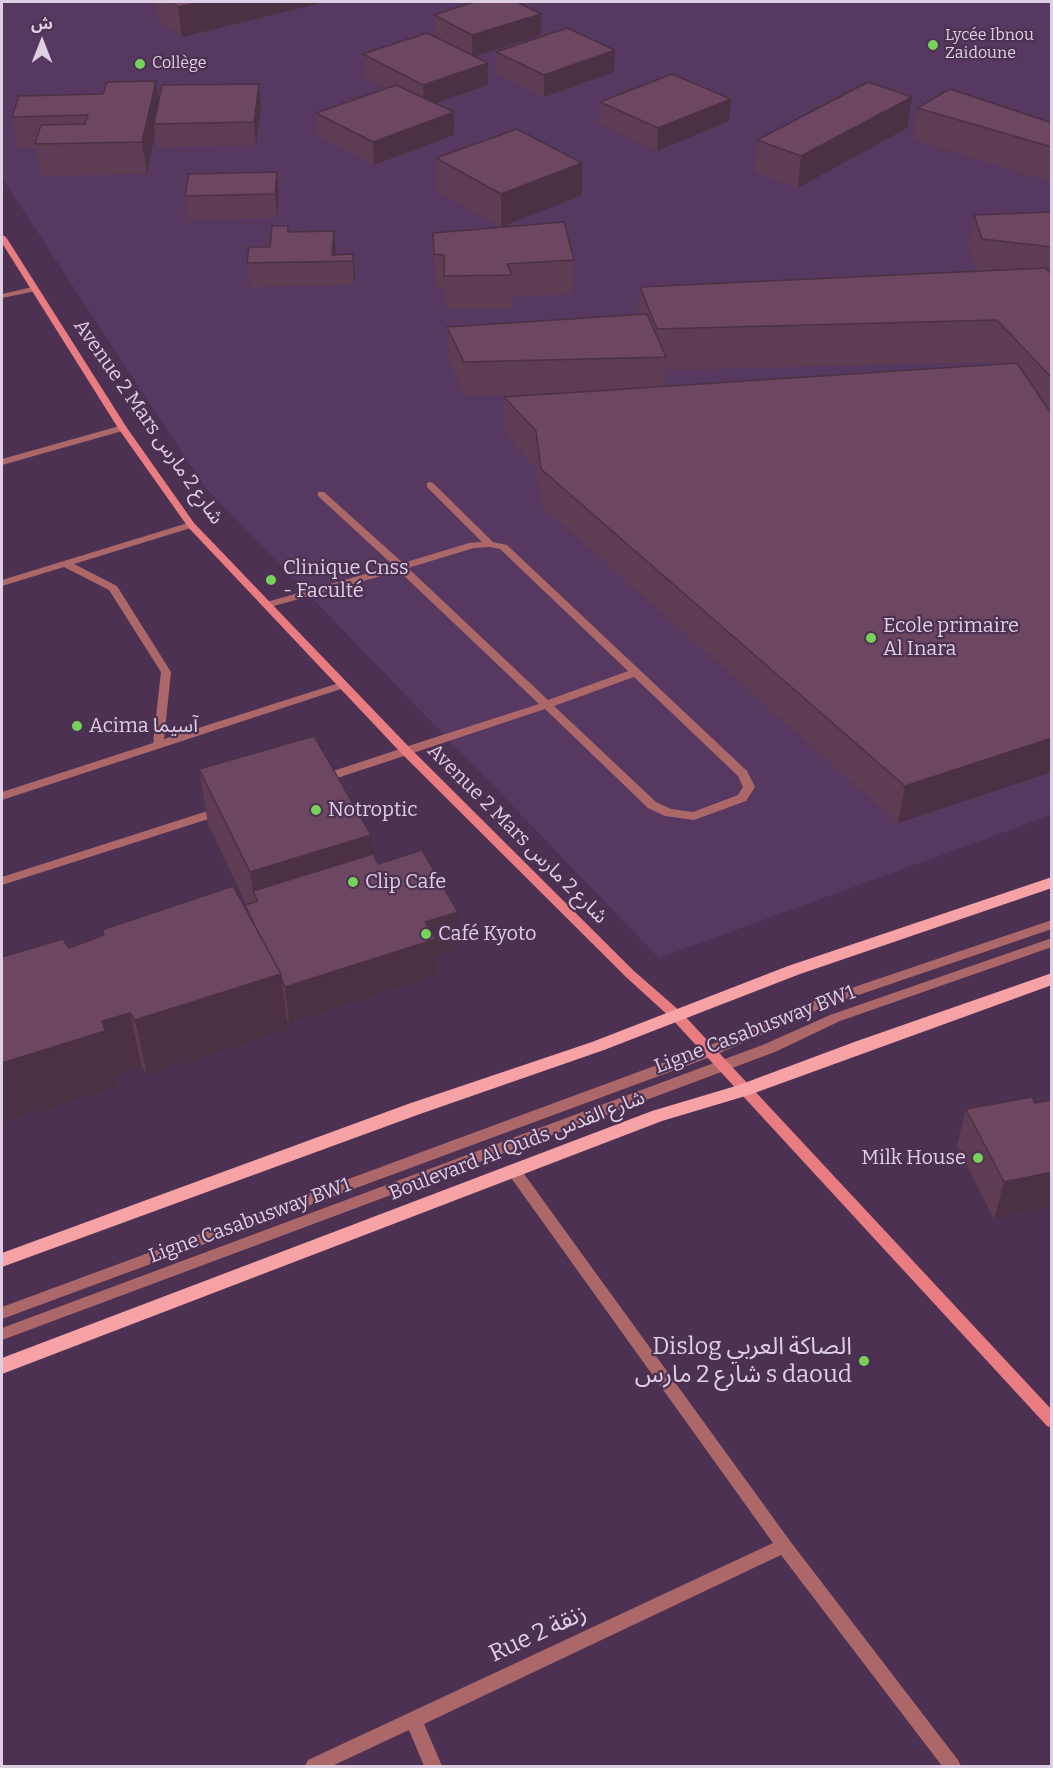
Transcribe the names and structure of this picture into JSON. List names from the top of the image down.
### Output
{
  "streets": {
    "main road": ["Avenue 2 Mars شارع 2 مارس", "Boulevard Al Quds شارع القدس"],
    "street": ["Ligne Casabusway BW1", "Rue 2 زنقة"]
  },
  "crossings": [
    ["Avenue 2 Mars شارع 2 مارس", "Ligne Casabusway BW1"],
    ["Avenue 2 Mars شارع 2 مارس", "Boulevard Al Quds شارع القدس"]
  ],
  "places": [
    "Lycée Ibnou Zaidoune",
    "Collège",
    "Clinique Cnss - Faculté",
    "Ecole primaire Al Inara",
    "Acima آسيما",
    "Notroptic",
    "Clip Cafe",
    "Café Kyoto",
    "Milk House",
    "Dislog الصاكة العربي شارع 2 مارس s daoud"
  ],
  "north": "top"
}
